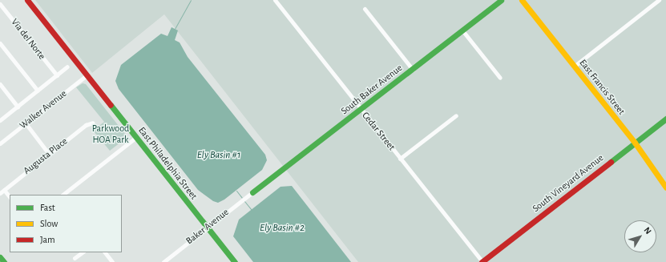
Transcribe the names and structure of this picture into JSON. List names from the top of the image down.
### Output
{
  "streets": {
    "main road": [
      "East Francis Street",
      "South Baker Avenue",
      "East Philadelphia Street",
      "South Vineyard Avenue"
    ],
    "street": [
      "Via del Norte",
      "Walker Avenue",
      "Cedar Street",
      "Augusta Place",
      "Baker Avenue"
    ]
  },
  "crossings": [
    ["Via del Norte", "Walker Avenue"],
    ["East Francis Street", "South Vineyard Avenue"],
    ["South Baker Avenue", "Cedar Street"],
    ["South Baker Avenue", "Baker Avenue"],
    ["Walker Avenue", "East Philadelphia Street"],
    ["Cedar Street", "South Vineyard Avenue"],
    ["East Philadelphia Street", "Baker Avenue"]
  ],
  "water": ["Ely Basin #1", "Ely Basin #2"],
  "parks": ["Parkwood HOA Park"],
  "legend": ["Fast", "Slow", "Jam"],
  "north": "top right"
}
